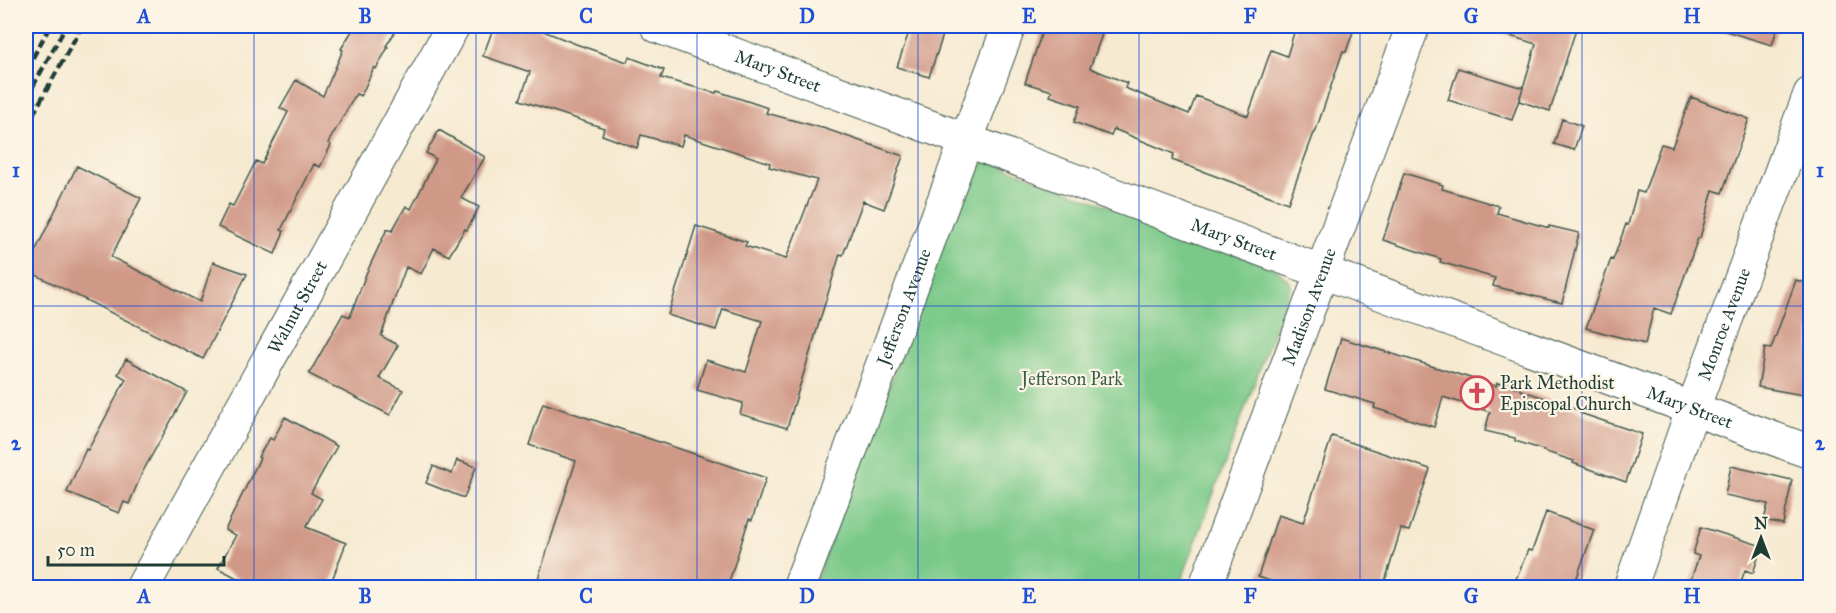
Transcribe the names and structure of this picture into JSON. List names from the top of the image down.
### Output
{
  "streets": {
    "street": [
      "Mary Street",
      "Madison Avenue",
      "Walnut Street",
      "Jefferson Avenue",
      "Monroe Avenue"
    ]
  },
  "crossings": [
    ["Mary Street", "Madison Avenue"],
    ["Mary Street", "Jefferson Avenue"],
    ["Mary Street", "Monroe Avenue"]
  ],
  "parks": ["Jefferson Park"],
  "places": {
    "church": ["Park Methodist Episcopal Church"]
  },
  "scale_bar": "50 m",
  "north": "top",
  "grid": {
    "columns": [
      "A",
      "B",
      "C",
      "D",
      "E",
      "F",
      "G",
      "H"
    ],
    "rows": ["1", "2"]
  }
}
